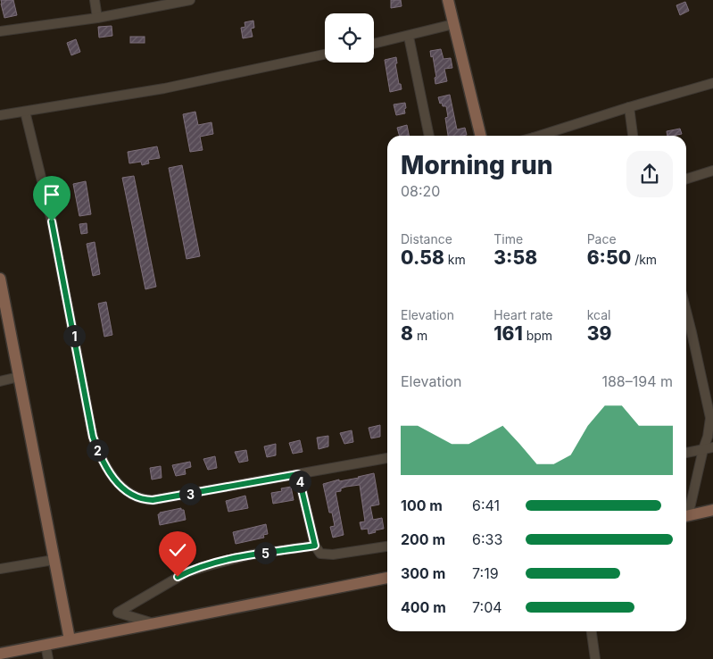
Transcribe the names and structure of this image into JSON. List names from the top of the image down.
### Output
{
  "page": {
    "heading": ["Morning run", "08:20"],
    "stats": [
      ["Distance", "0.58 km"],
      ["Time", "3:58"],
      ["Pace", "6:50 /km"],
      ["Elevation", "8 m"],
      ["Heart rate", "161 bpm"],
      ["kcal", "39"]
    ],
    "pins": [
      "1",
      "2",
      "4",
      "3",
      "5"
    ],
    "chart": ["Elevation", "188–194 m"],
    "list": [
      {
        "name": "100 m",
        "note": "6:41"
      },
      {
        "name": "200 m",
        "note": "6:33"
      },
      {
        "name": "300 m",
        "note": "7:19"
      },
      {
        "name": "400 m",
        "note": "7:04"
      }
    ]
  }
}
